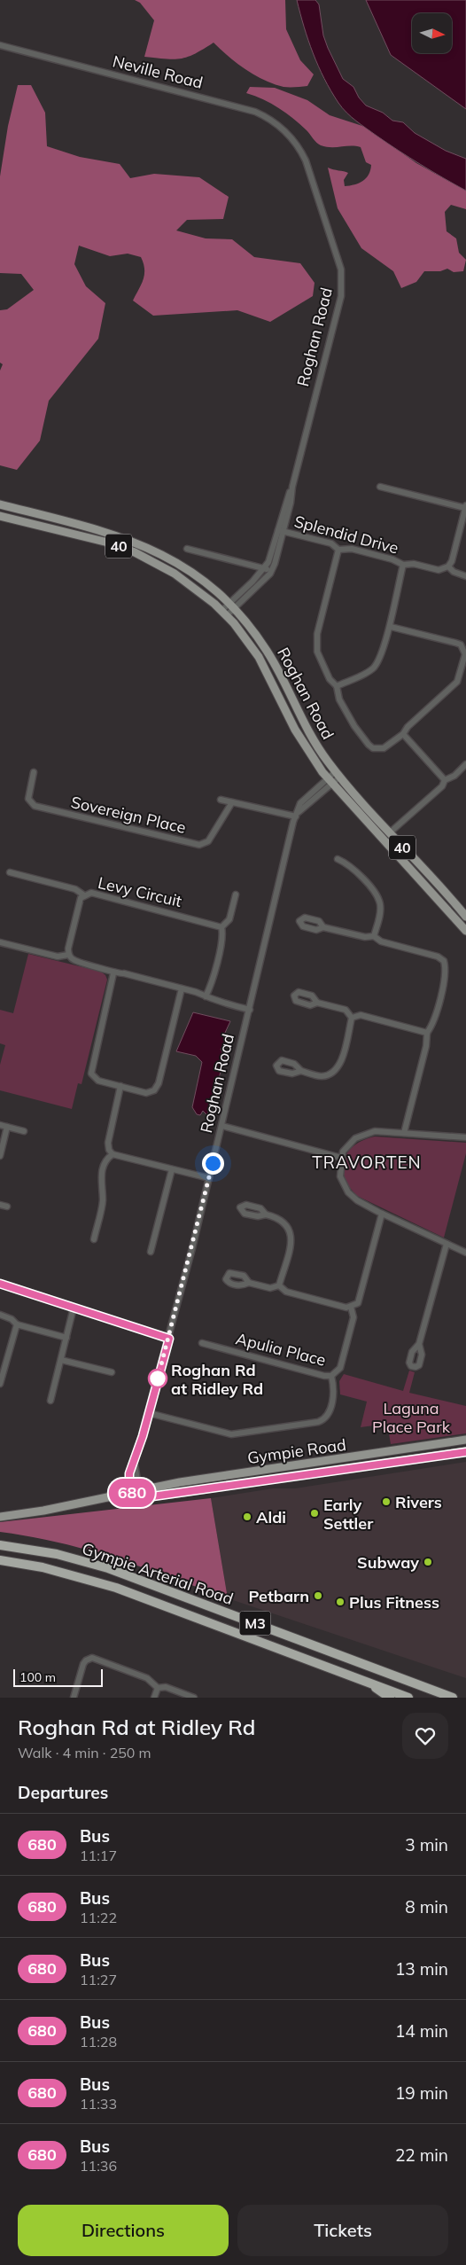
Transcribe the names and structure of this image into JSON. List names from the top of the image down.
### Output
{
  "streets": {
    "highway": ["Gympie Arterial Road", "M3"],
    "main road": ["Roghan Road", "40", "Gympie Road"],
    "street": [
      "Neville Road",
      "Splendid Drive",
      "Sovereign Place",
      "Levy Circuit",
      "Apulia Place"
    ]
  },
  "crossings": [
    ["Neville Road", "Roghan Road"],
    ["Roghan Road", "Splendid Drive"],
    ["Roghan Road", "40"]
  ],
  "districts": ["TRAVORTEN"],
  "parks": ["Laguna Place Park"],
  "places": [
    "Roghan Rd at Ridley Rd",
    "Rivers",
    "Early Settler",
    "Aldi",
    "Subway",
    "Petbarn",
    "Plus Fitness"
  ],
  "lines": ["bus line 680"],
  "scale_bar": "100 m",
  "north": "right",
  "page": {
    "on_map": "680",
    "scale": "100 m",
    "heading": [
      ["Roghan Rd at Ridley Rd", "Walk · 4 min · 250 m"],
      "Departures"
    ],
    "list": [
      {
        "mark": "680",
        "name": "Bus",
        "note": "11:17",
        "value": "3 min"
      },
      {
        "mark": "680",
        "name": "Bus",
        "note": "11:22",
        "value": "8 min"
      },
      {
        "mark": "680",
        "name": "Bus",
        "note": "11:27",
        "value": "13 min"
      },
      {
        "mark": "680",
        "name": "Bus",
        "note": "11:28",
        "value": "14 min"
      },
      {
        "mark": "680",
        "name": "Bus",
        "note": "11:33",
        "value": "19 min"
      },
      {
        "mark": "680",
        "name": "Bus",
        "note": "11:36",
        "value": "22 min"
      }
    ],
    "buttons": ["Directions", "Tickets"]
  }
}
